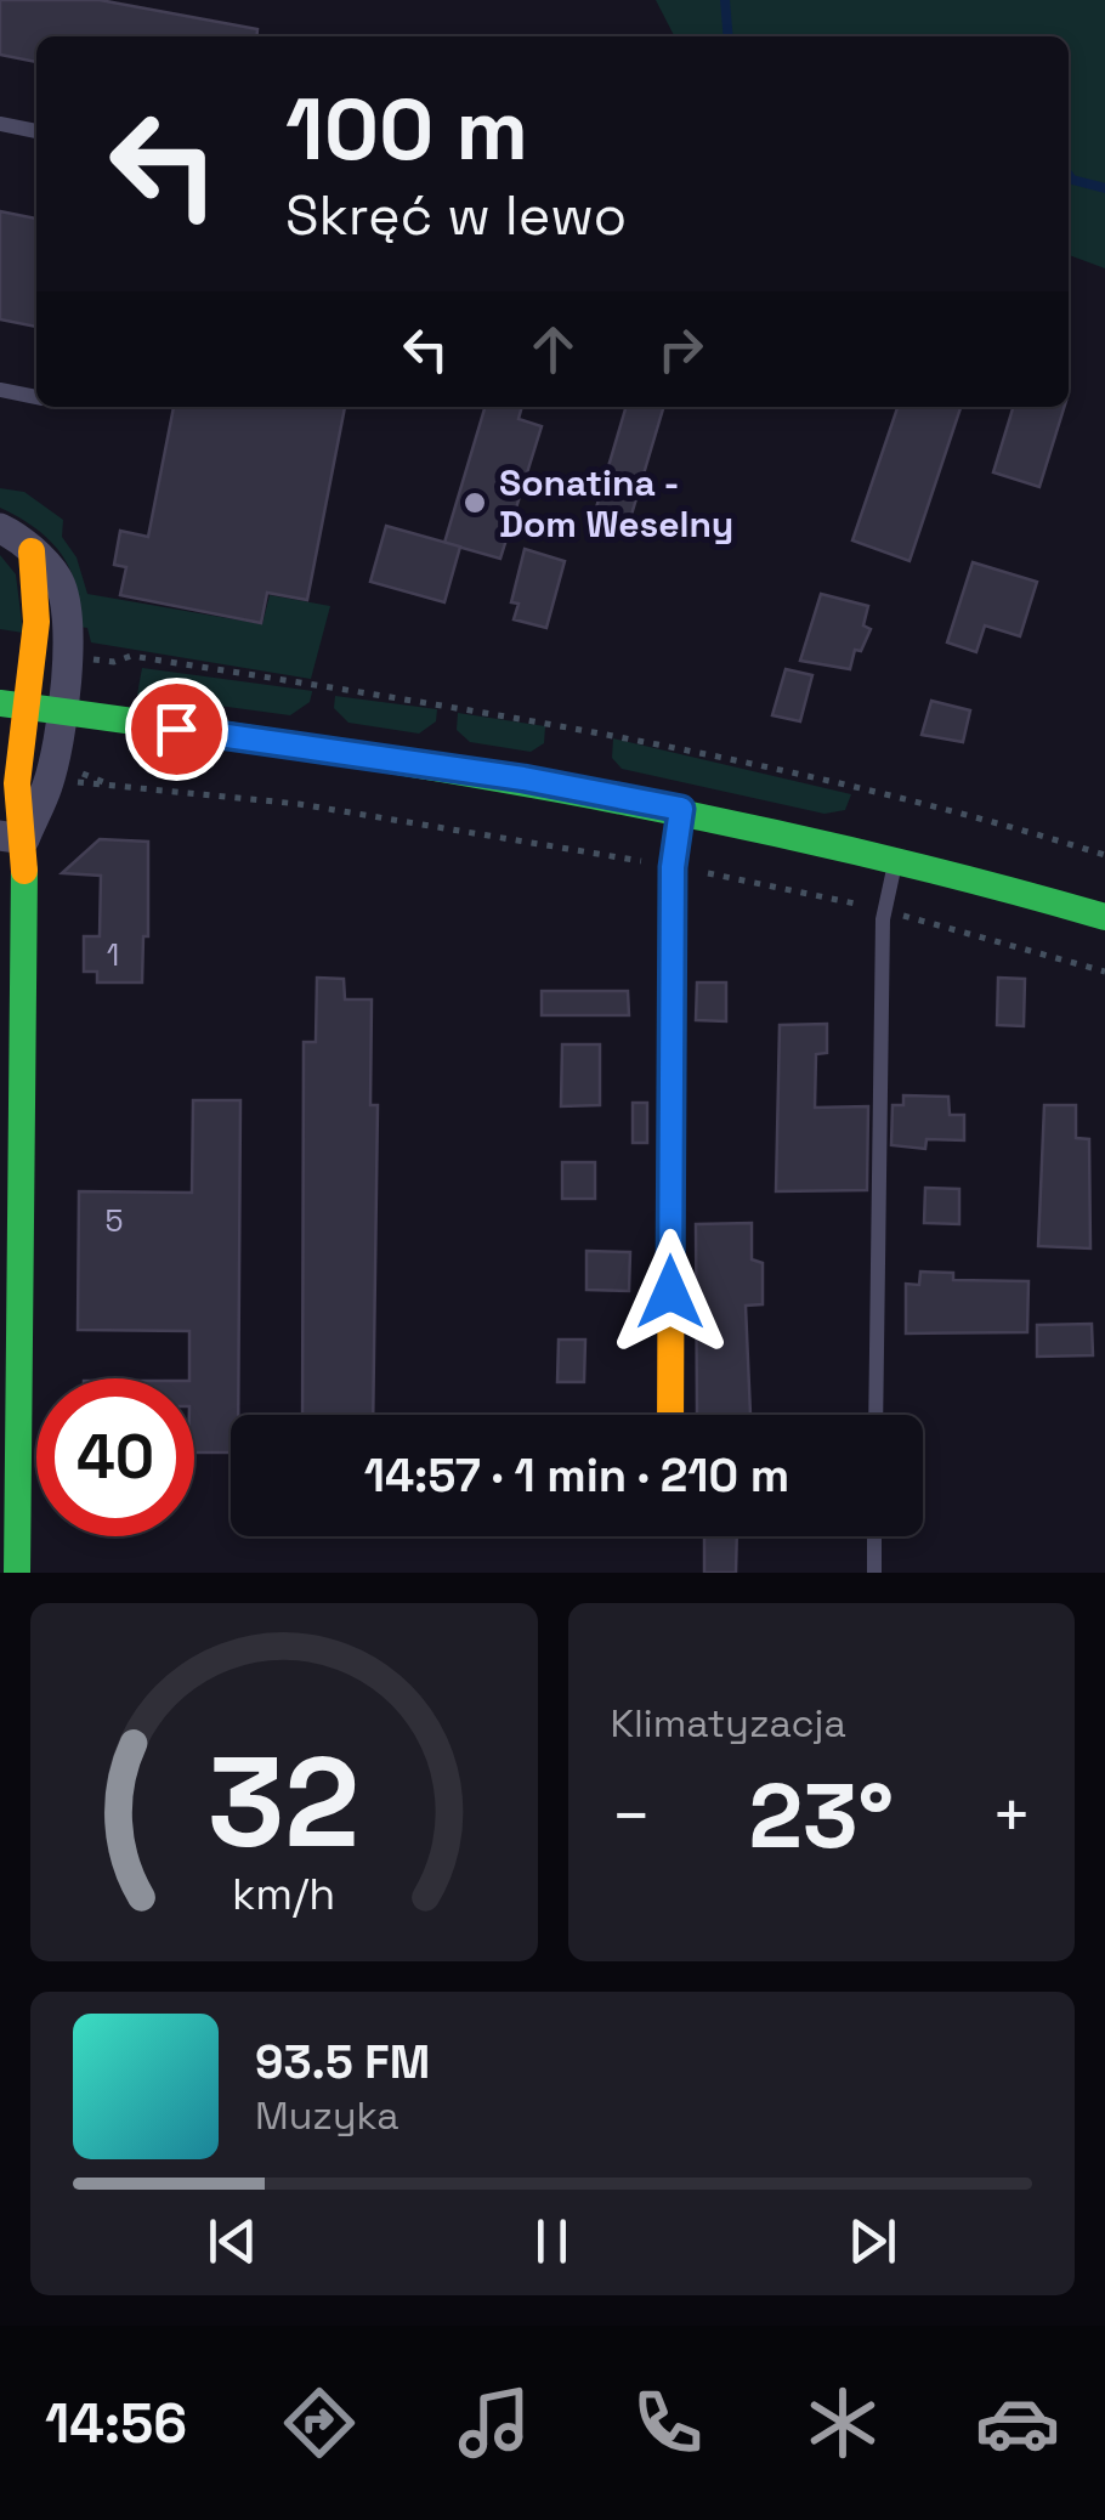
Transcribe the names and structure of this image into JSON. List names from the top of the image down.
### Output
{
  "places": ["Sonatina - Dom Weselny"],
  "house_numbers": ["1", "5"],
  "page": {
    "turn": ["100 m", "Skręć w lewo"],
    "limit": "40",
    "trip": "14:57 · 1 min · 210 m",
    "tile": "Klimatyzacja",
    "heat": ["−", "23°", "+"],
    "song": ["93.5 FM", "Muzyka"],
    "tabs": "14:56",
    "gauge": ["32", "km/h"]
  }
}
